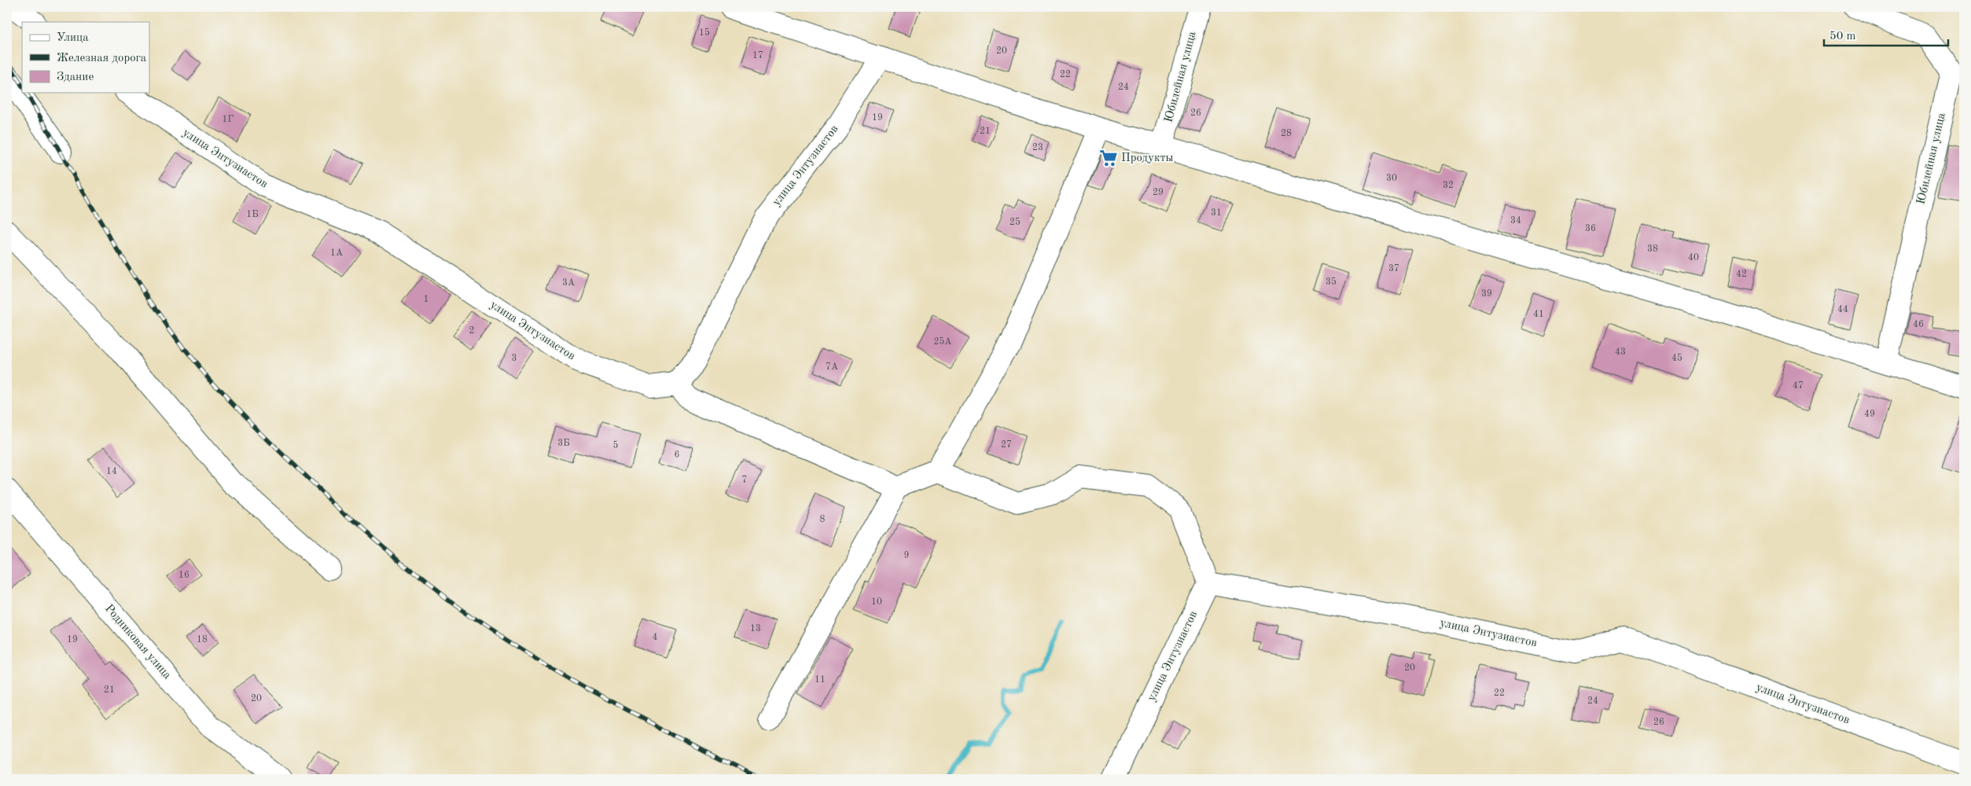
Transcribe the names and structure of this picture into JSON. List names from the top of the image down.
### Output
{
  "streets": {
    "street": ["Юбилейная улица", "улица Энтузиастов", "Родниковая улица"]
  },
  "places": {
    "supermarket": ["Продукты"]
  },
  "house_numbers": [
    "15",
    "20",
    "17",
    "22",
    "24",
    "26",
    "19",
    "1Г",
    "21",
    "28",
    "23",
    "30",
    "32",
    "29",
    "31",
    "1Б",
    "34",
    "25",
    "36",
    "38",
    "1А",
    "40",
    "37",
    "42",
    "35",
    "3А",
    "39",
    "1",
    "44",
    "41",
    "46",
    "2",
    "25А",
    "43",
    "3",
    "45",
    "7А",
    "47",
    "49",
    "3Б",
    "27",
    "5",
    "6",
    "14",
    "7",
    "8",
    "9",
    "16",
    "10",
    "13",
    "4",
    "19",
    "18",
    "20",
    "11",
    "21",
    "22",
    "20",
    "24",
    "26"
  ],
  "legend": ["Улица", "Железная дорога", "Здание"],
  "scale_bar": "50 m"
}
